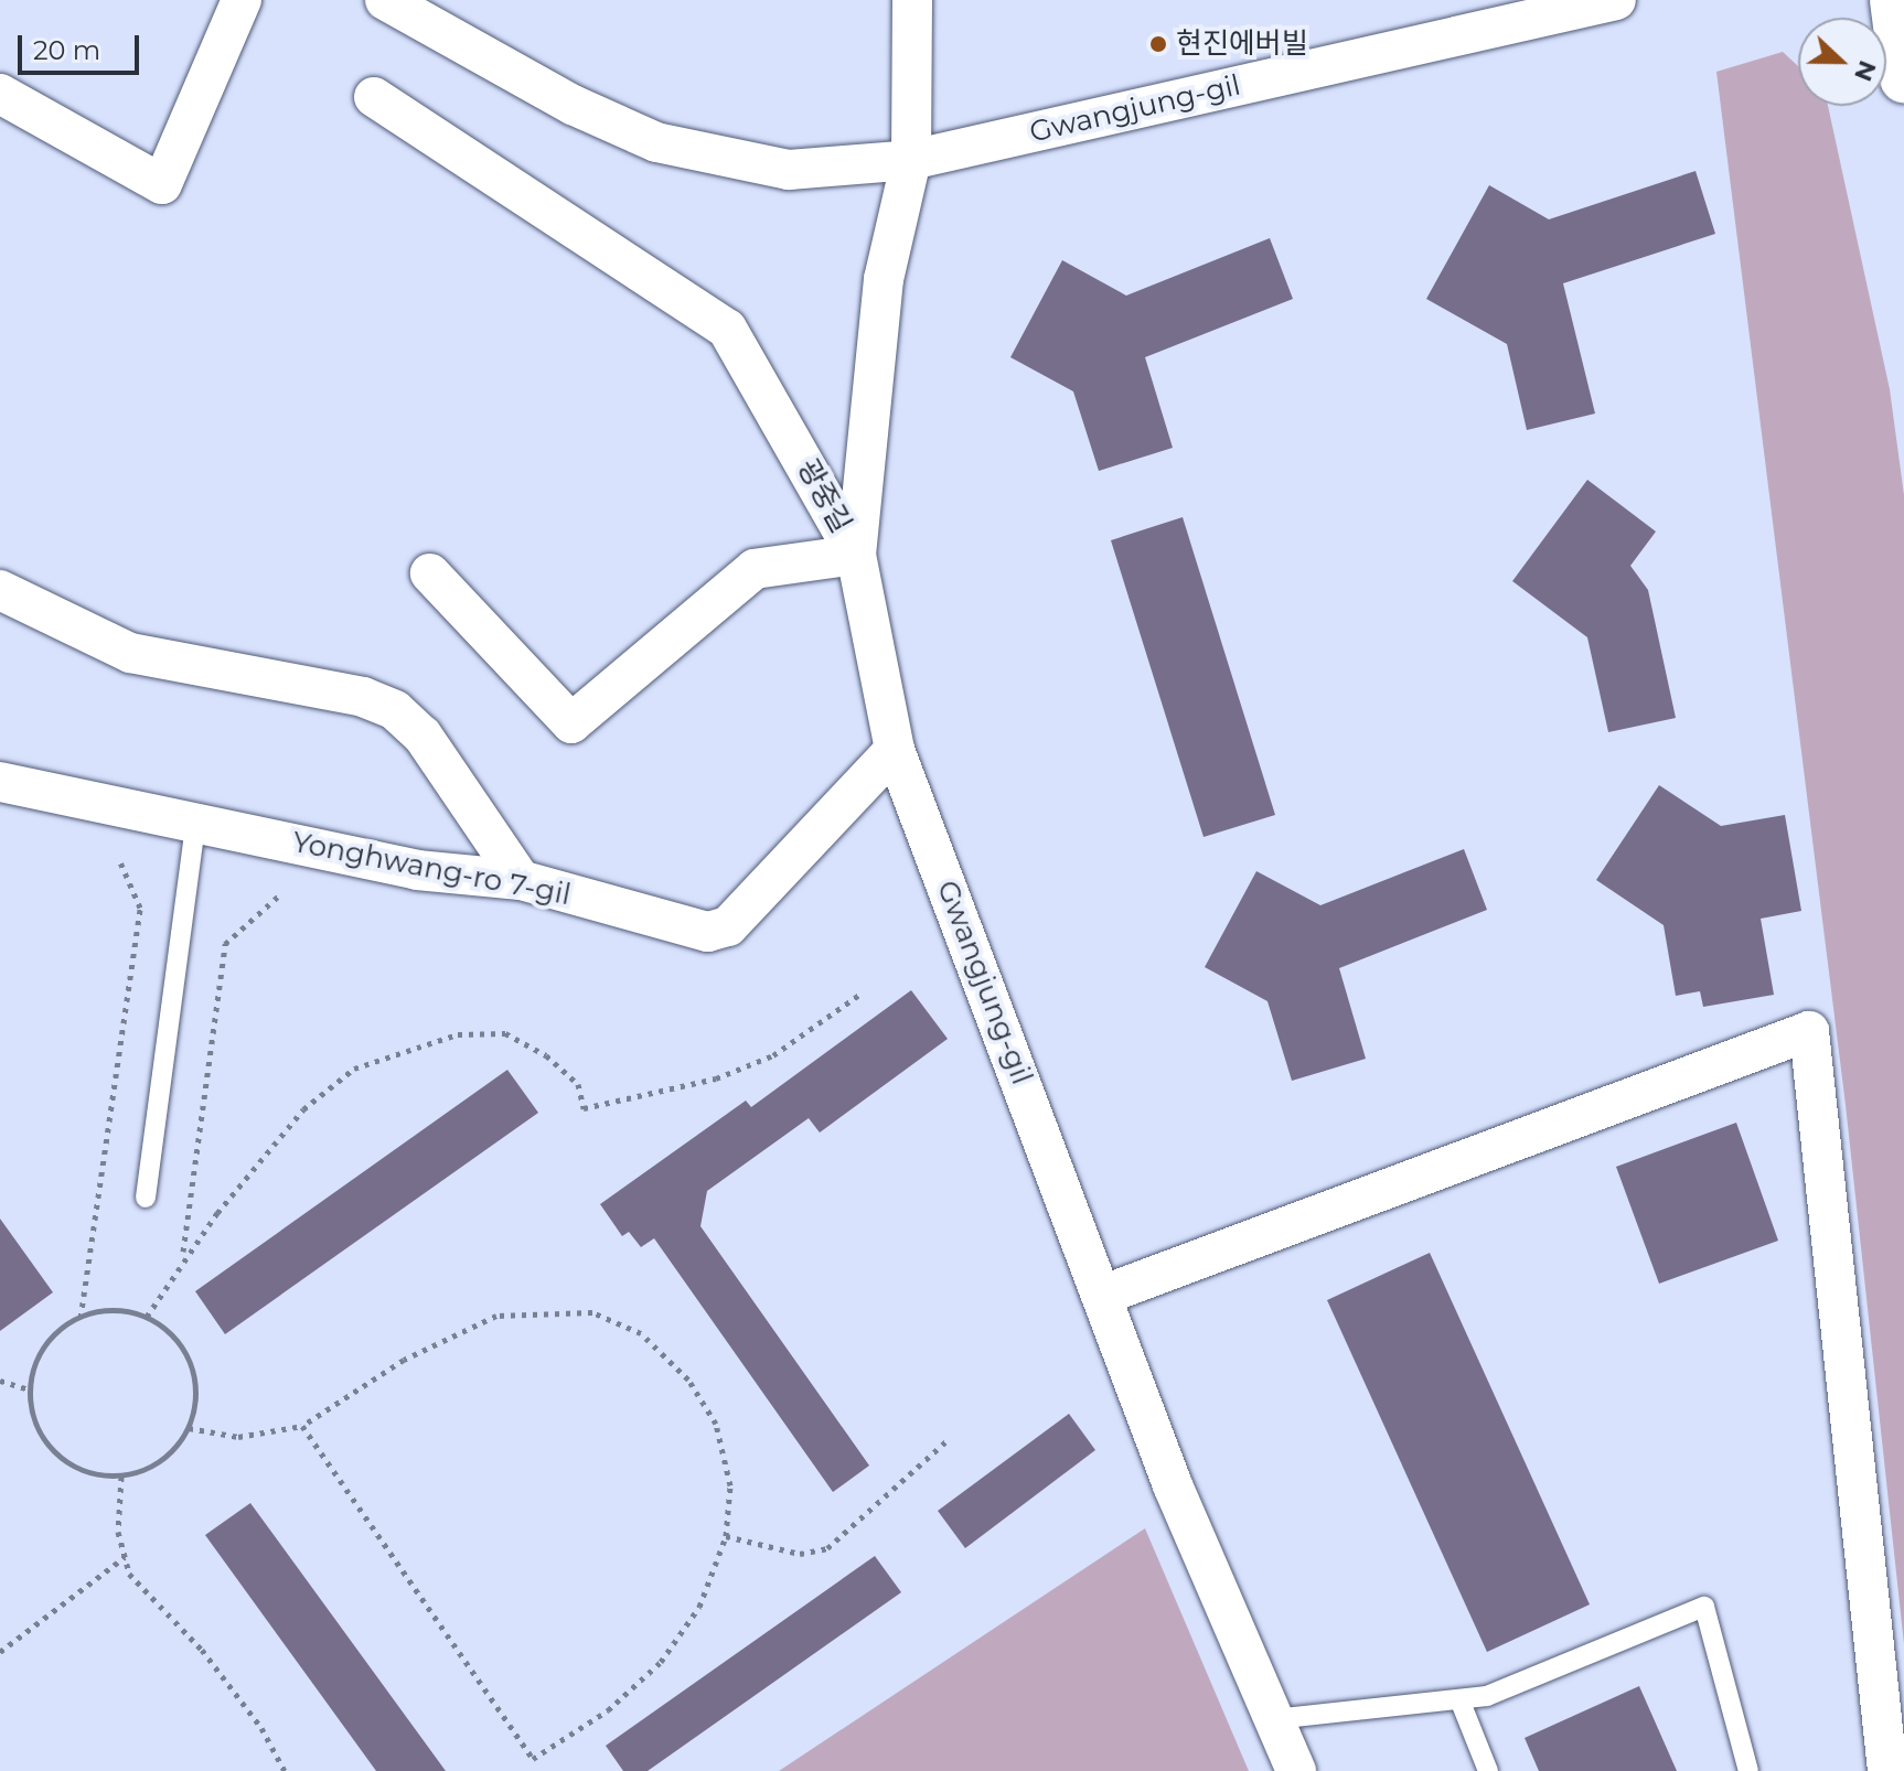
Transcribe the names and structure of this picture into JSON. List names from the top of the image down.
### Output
{
  "streets": {
    "street": ["Gwangjung-gil", "광중길", "Yonghwang-ro 7-gil"]
  },
  "crossings": [
    ["Gwangjung-gil", "광중길"],
    ["Gwangjung-gil", "Yonghwang-ro 7-gil"]
  ],
  "places": ["현진에버빌"],
  "scale_bar": "20 m",
  "north": "right"
}
